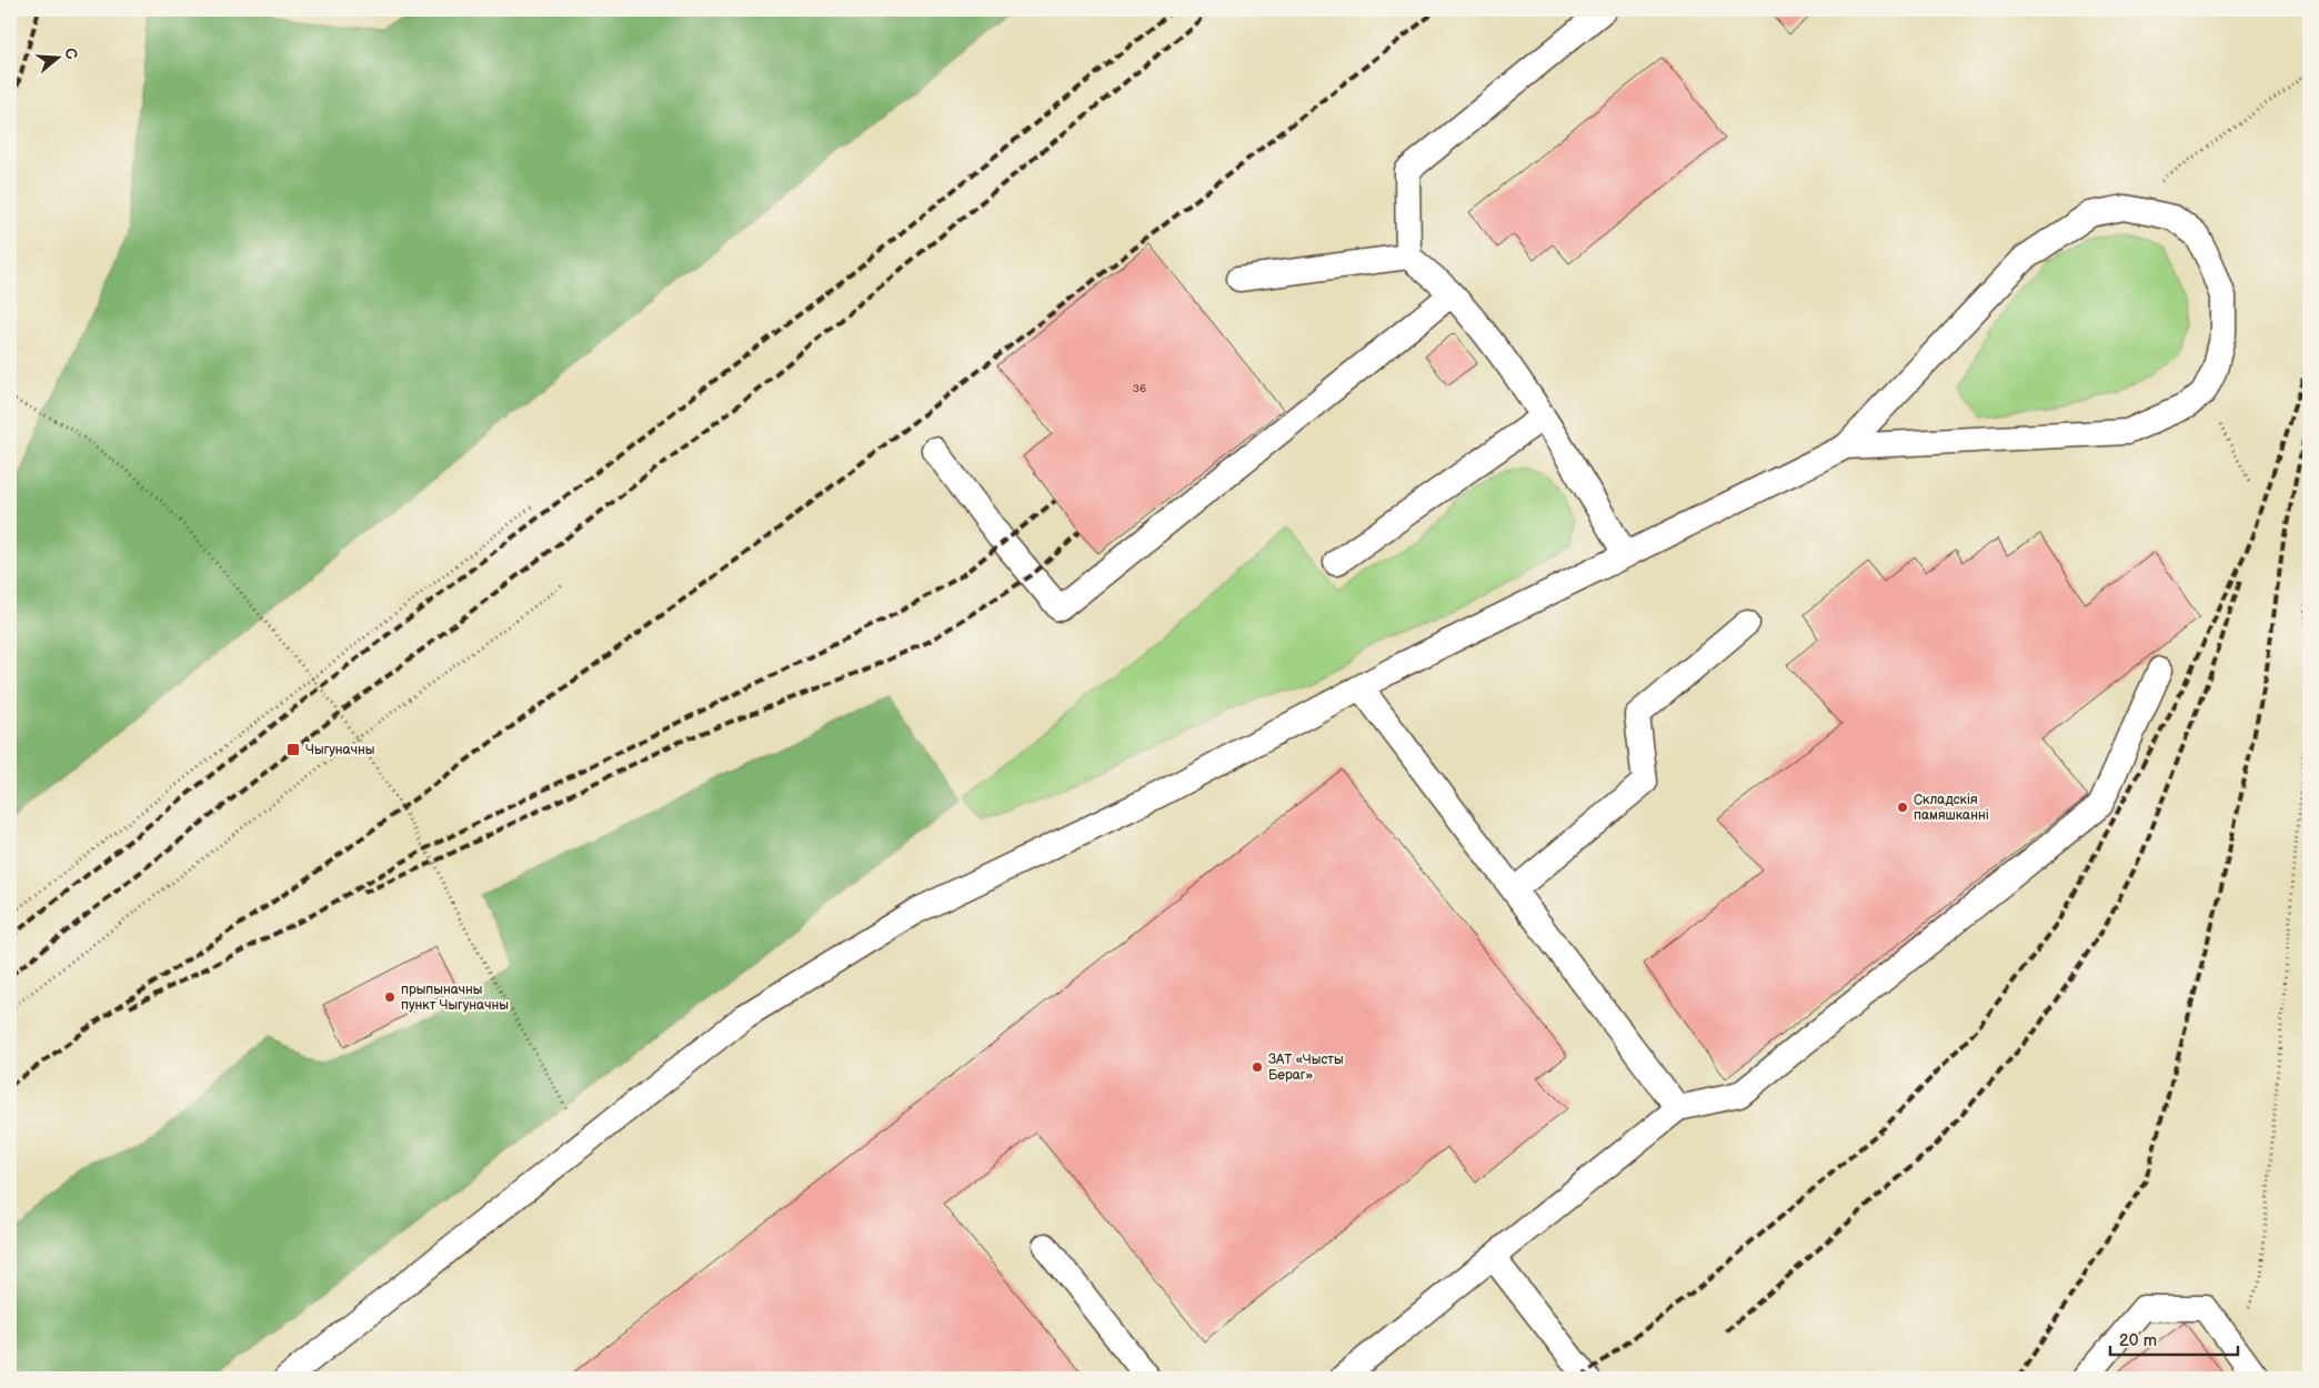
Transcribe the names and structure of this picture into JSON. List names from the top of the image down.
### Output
{
  "places": {
    "transit": ["Чыгуначны"],
    "other": ["Складскія памяшканні", "прыпыначны пункт Чыгуначны", "ЗАТ «Чысты Бераг»"]
  },
  "house_numbers": ["36"],
  "scale_bar": "20 m",
  "north": "right"
}
